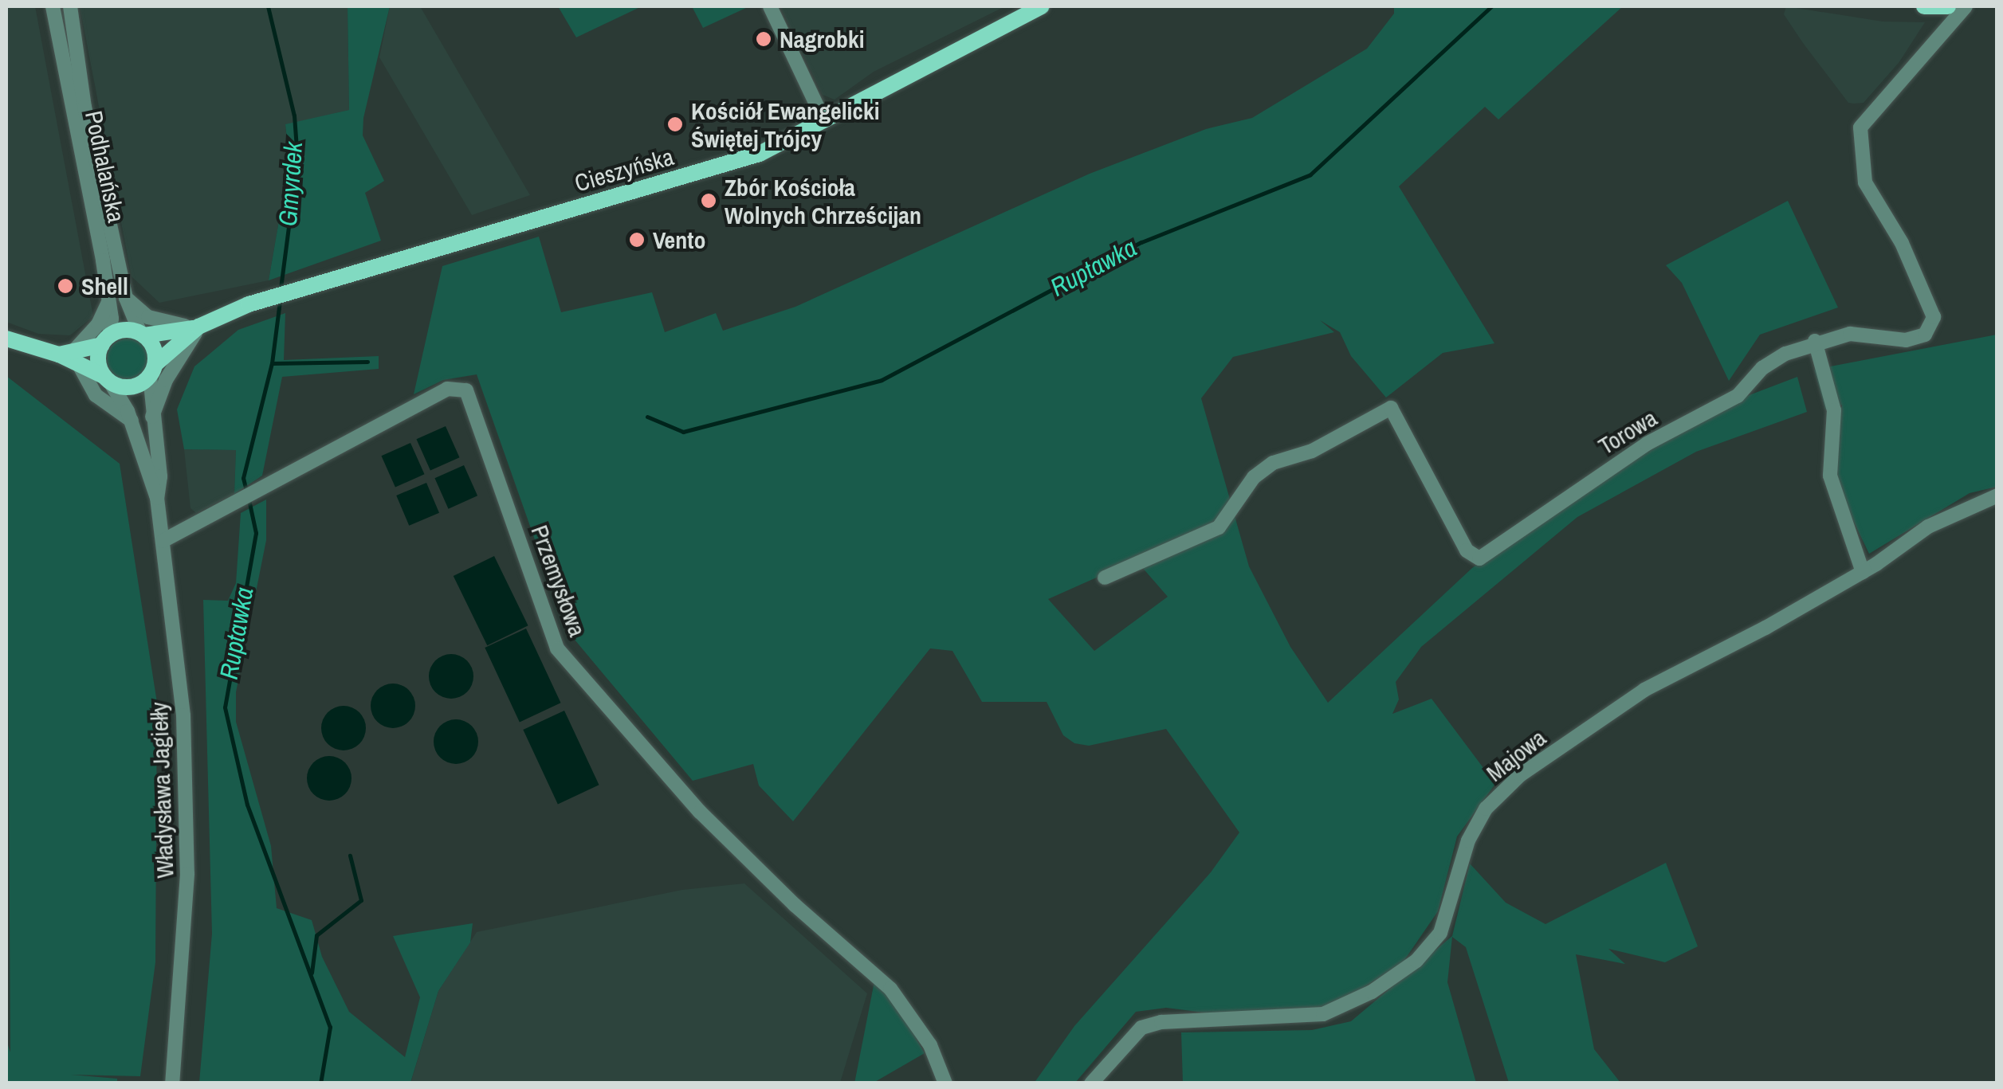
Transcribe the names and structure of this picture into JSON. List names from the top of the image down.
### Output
{
  "streets": {
    "main road": ["Cieszyńska"],
    "street": [
      "Podhalańska",
      "Torowa",
      "Przemysłowa",
      "Majowa",
      "Władysława Jagiełły"
    ]
  },
  "crossings": [
    ["Podhalańska", "Cieszyńska"],
    ["Podhalańska", "Władysława Jagiełły"],
    ["Cieszyńska", "Władysława Jagiełły"],
    ["Przemysłowa", "Władysława Jagiełły"]
  ],
  "water": ["Gmyrdek", "Ruptawka"],
  "places": [
    "Nagrobki",
    "Kościół Ewangelicki Świętej Trójcy",
    "Zbór Kościoła Wolnych Chrześcijan",
    "Vento",
    "Shell"
  ]
}
